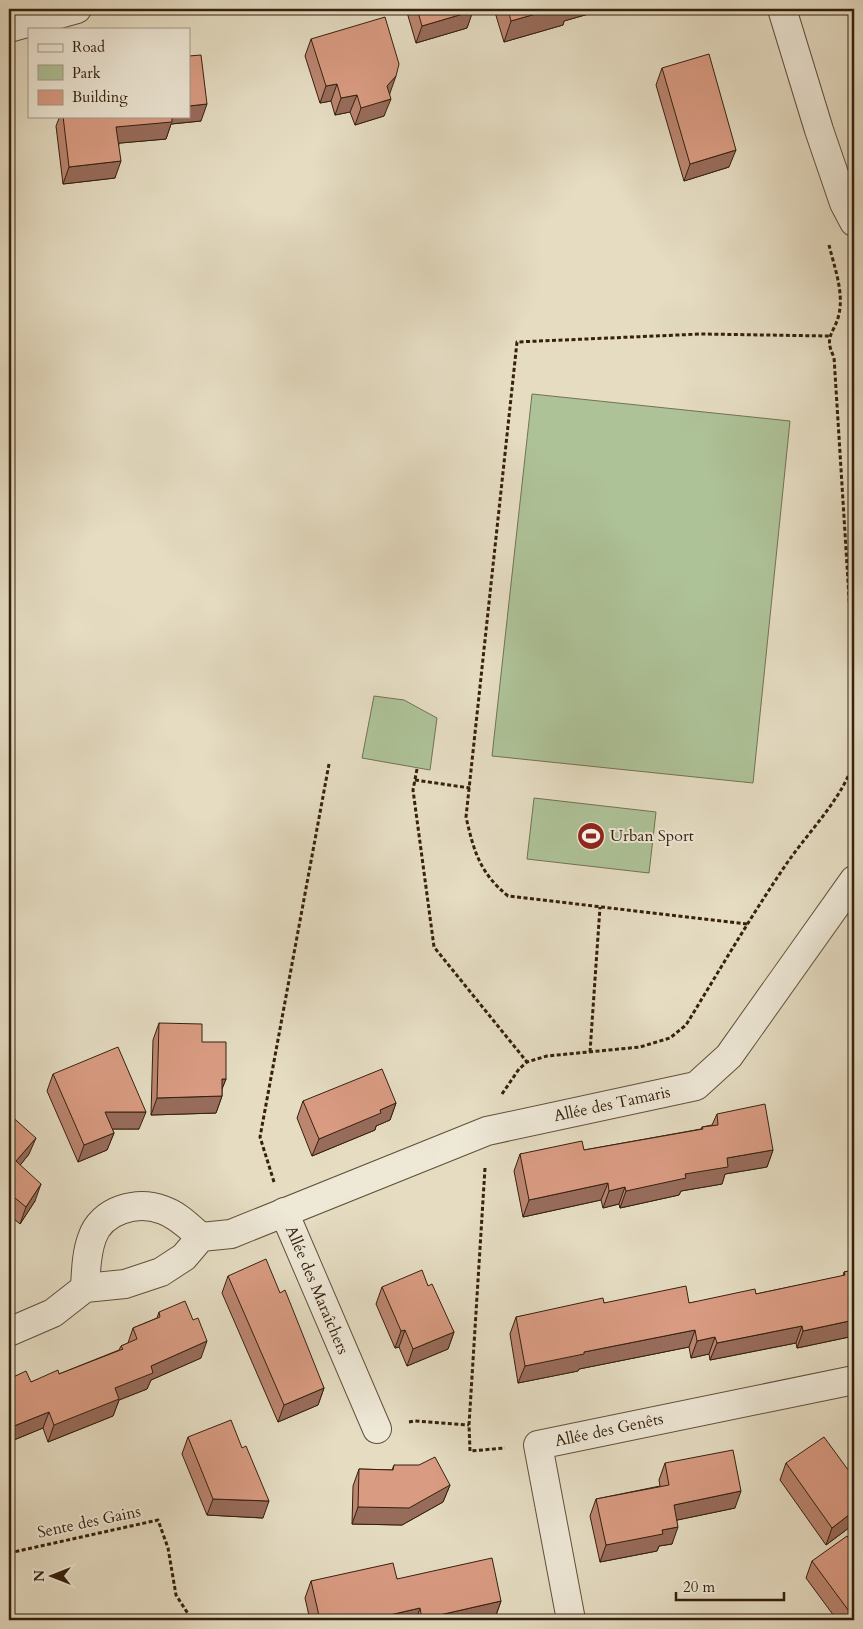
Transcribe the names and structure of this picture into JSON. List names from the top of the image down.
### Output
{
  "streets": {
    "street": ["Allée des Tamaris", "Allée des Maraîchers", "Allée des Genêts"],
    "path": ["Sente des Gains"]
  },
  "crossings": [
    ["Allée des Tamaris", "Allée des Maraîchers"]
  ],
  "places": {
    "sports": ["Urban Sport"]
  },
  "legend": ["Road", "Park", "Building"],
  "scale_bar": "20 m",
  "north": "left"
}
